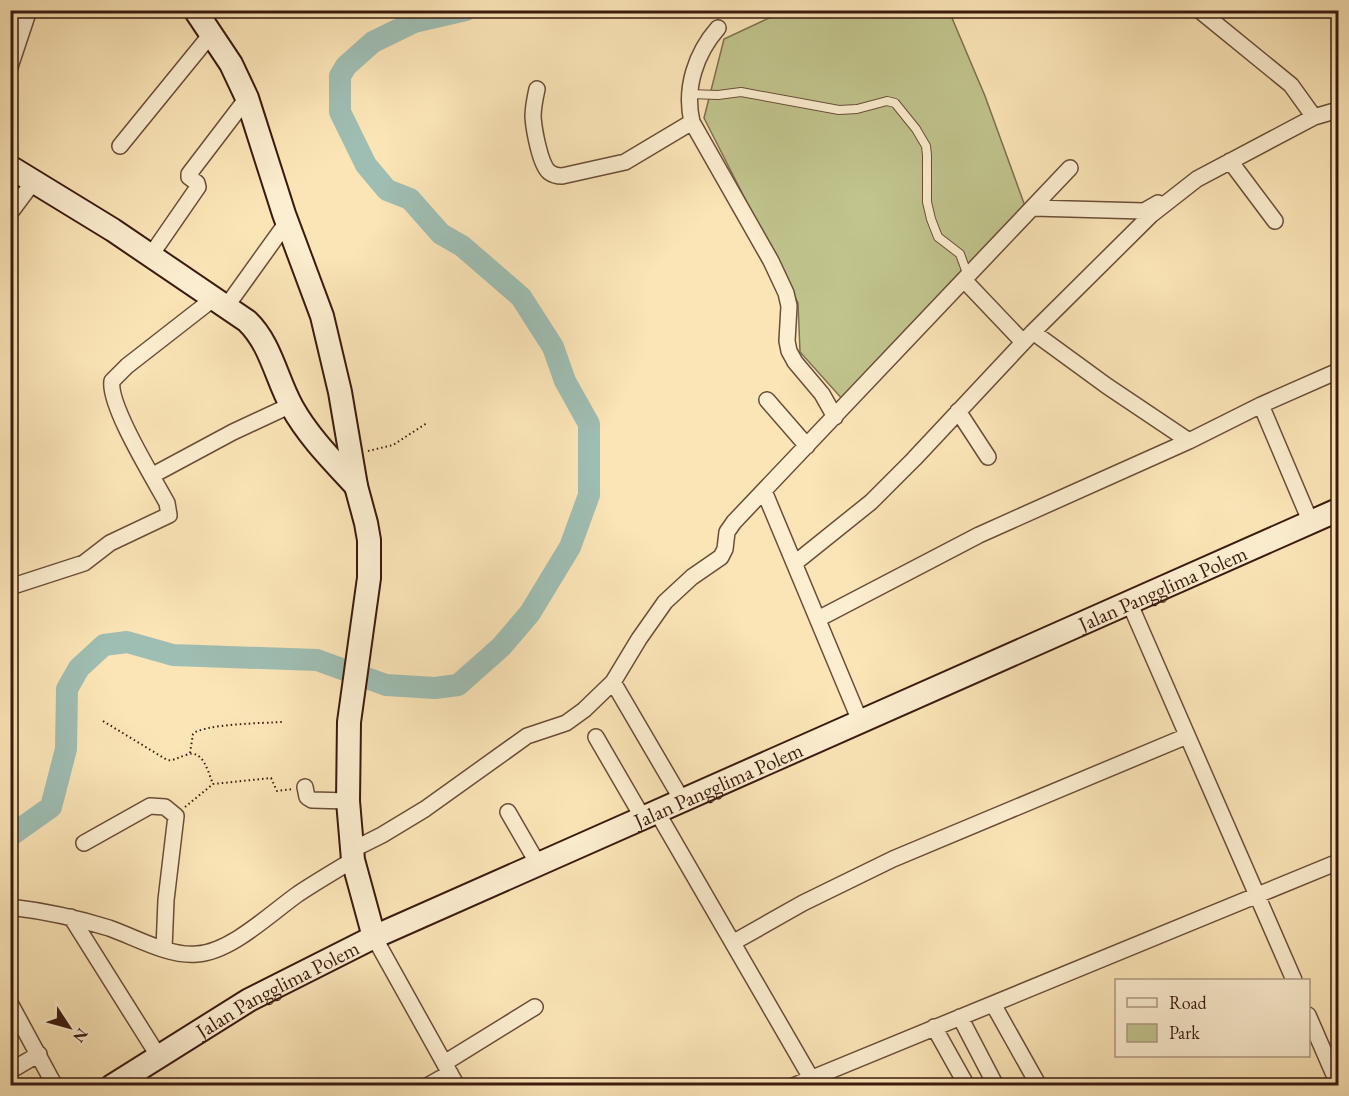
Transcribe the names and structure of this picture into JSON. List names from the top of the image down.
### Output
{
  "streets": {
    "street": ["Jalan Pangglima Polem"]
  },
  "legend": ["Road", "Park"],
  "north": "bottom right"
}
